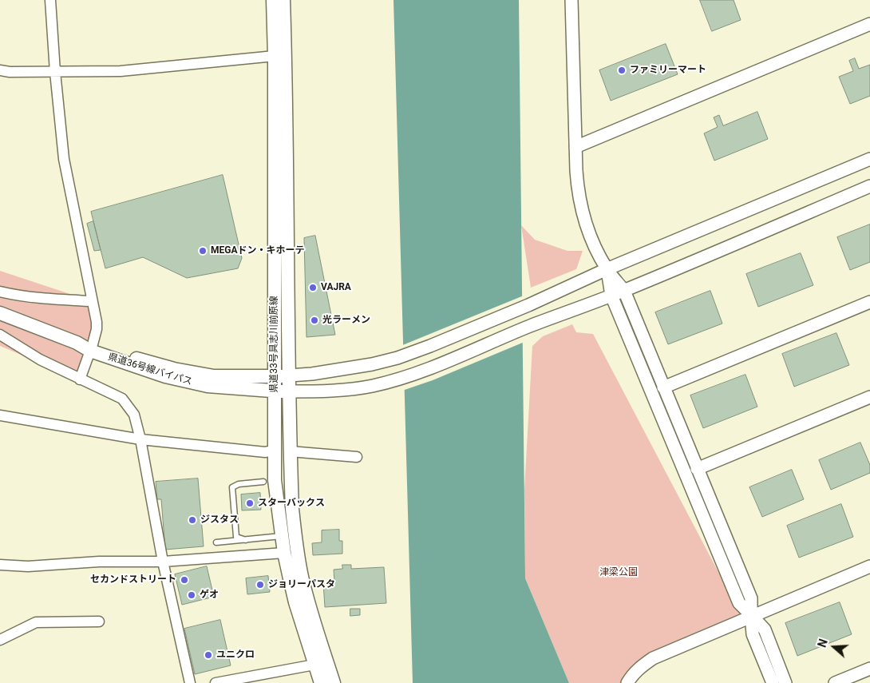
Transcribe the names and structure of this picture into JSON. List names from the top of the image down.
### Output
{
  "streets": {
    "main road": ["県道33号具志川前原線", "県道36号線バイパス"]
  },
  "crossings": [
    ["県道33号具志川前原線", "県道36号線バイパス"]
  ],
  "parks": ["津梁公園"],
  "places": [
    "ファミリーマート",
    "MEGAドン・キホーテ",
    "VAJRA",
    "光ラーメン",
    "スターバックス",
    "ジスタス",
    "セカンドストリート",
    "ジョリーパスタ",
    "ゲオ",
    "ユニクロ"
  ],
  "north": "left"
}
